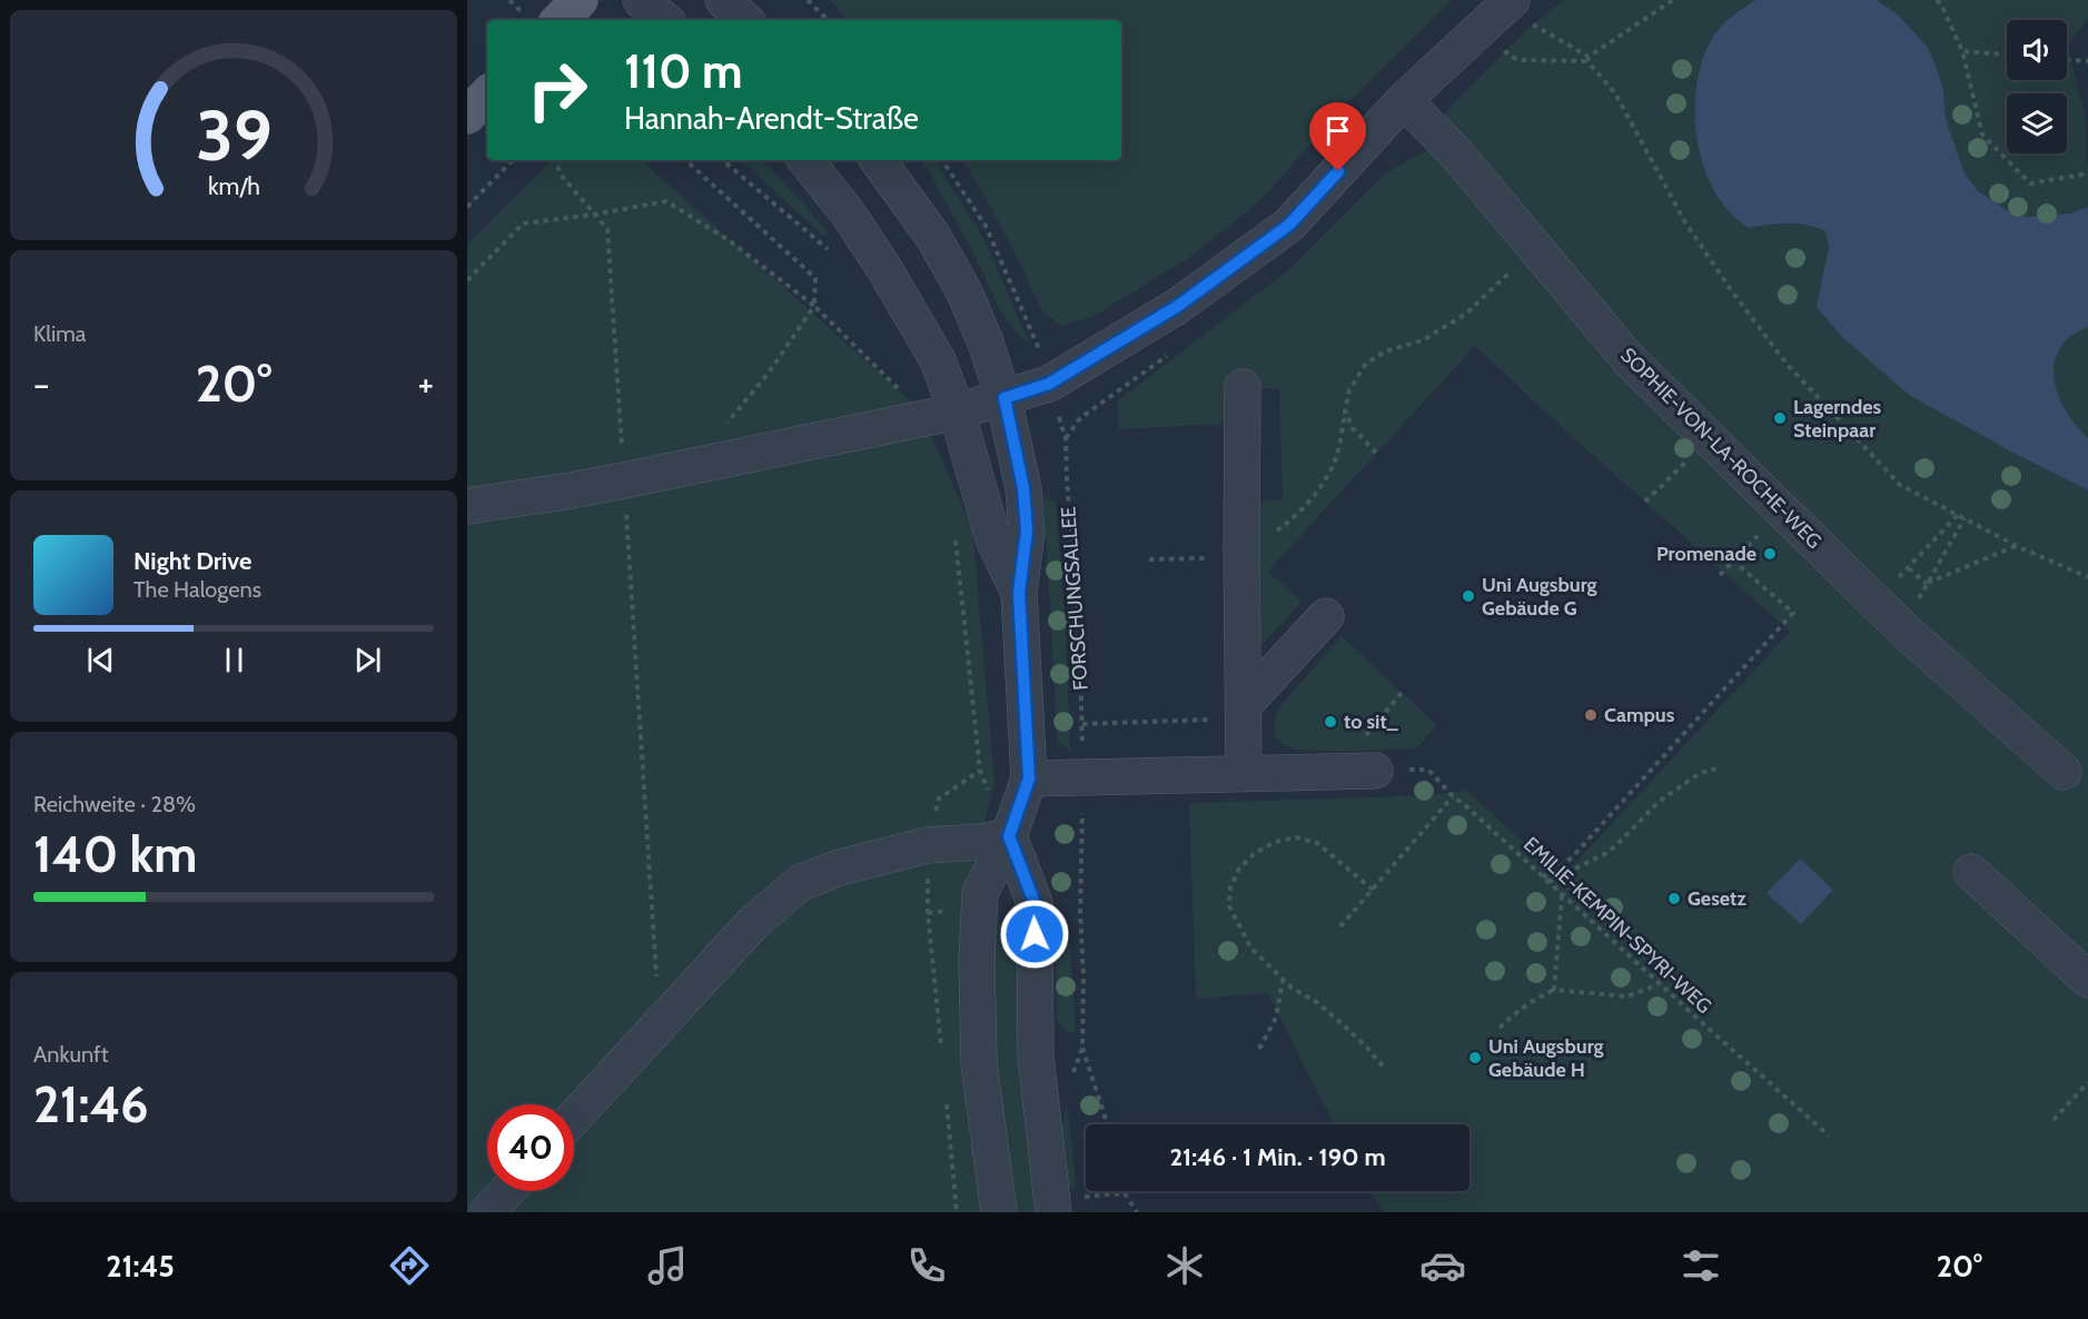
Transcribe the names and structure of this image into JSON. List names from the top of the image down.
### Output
{
  "streets": {
    "street": ["SOPHIE-VON-LA-ROCHE-WEG"],
    "path": ["FORSCHUNGSALLEE", "EMILIE-KEMPIN-SPYRI-WEG"]
  },
  "places": [
    "Lagerndes Steinpaar",
    "Promenade",
    "Uni Augsburg Gebäude G",
    "Campus",
    "to sit_",
    "Gesetz",
    "Uni Augsburg Gebäude H"
  ],
  "page": {
    "turn": ["110 m", "Hannah-Arendt-Straße"],
    "tile": [
      "Klima",
      ["Reichweite · 28%", "140 km"],
      ["Ankunft", "21:46"]
    ],
    "heat": ["−", "20°", "+"],
    "song": ["Night Drive", "The Halogens"],
    "limit": "40",
    "trip": "21:46 · 1 Min. · 190 m",
    "tabs": ["21:45", "20°"],
    "gauge": ["39", "km/h"]
  }
}
